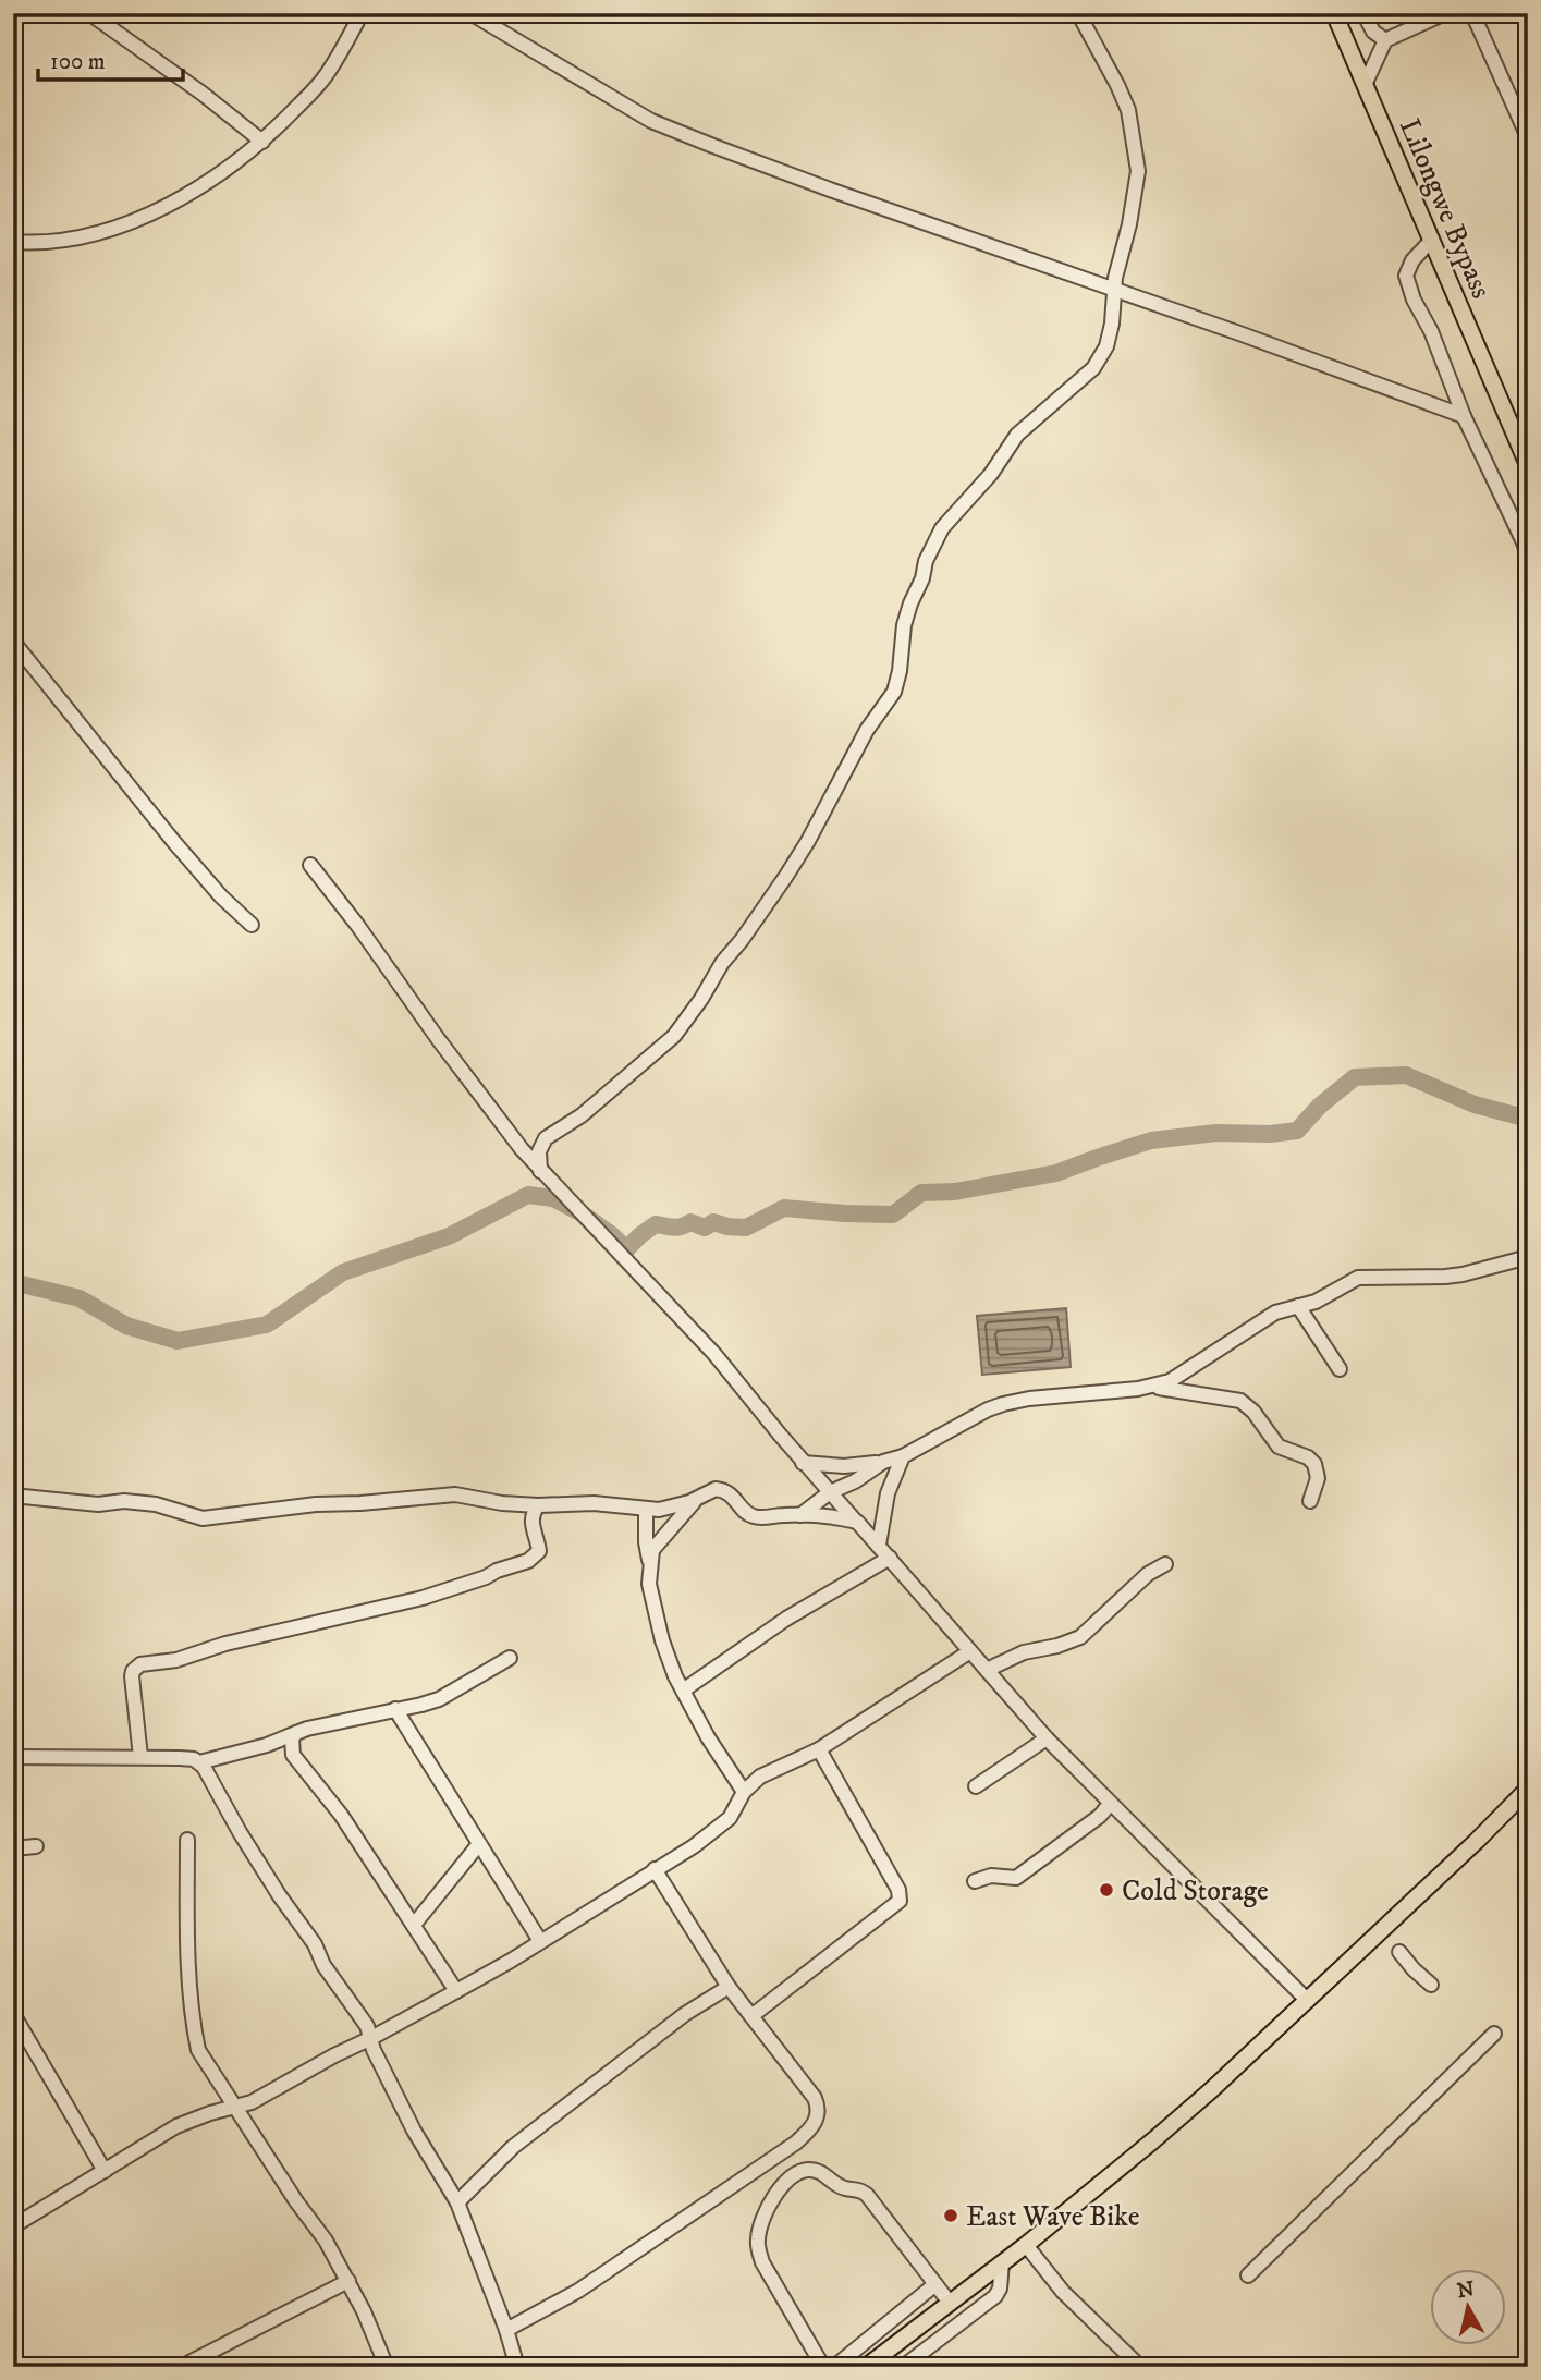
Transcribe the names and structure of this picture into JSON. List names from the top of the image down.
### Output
{
  "streets": {
    "main road": ["Lilongwe Bypass"]
  },
  "places": ["Cold Storage", "East Wave Bike"],
  "scale_bar": "100 m",
  "north": "top"
}
